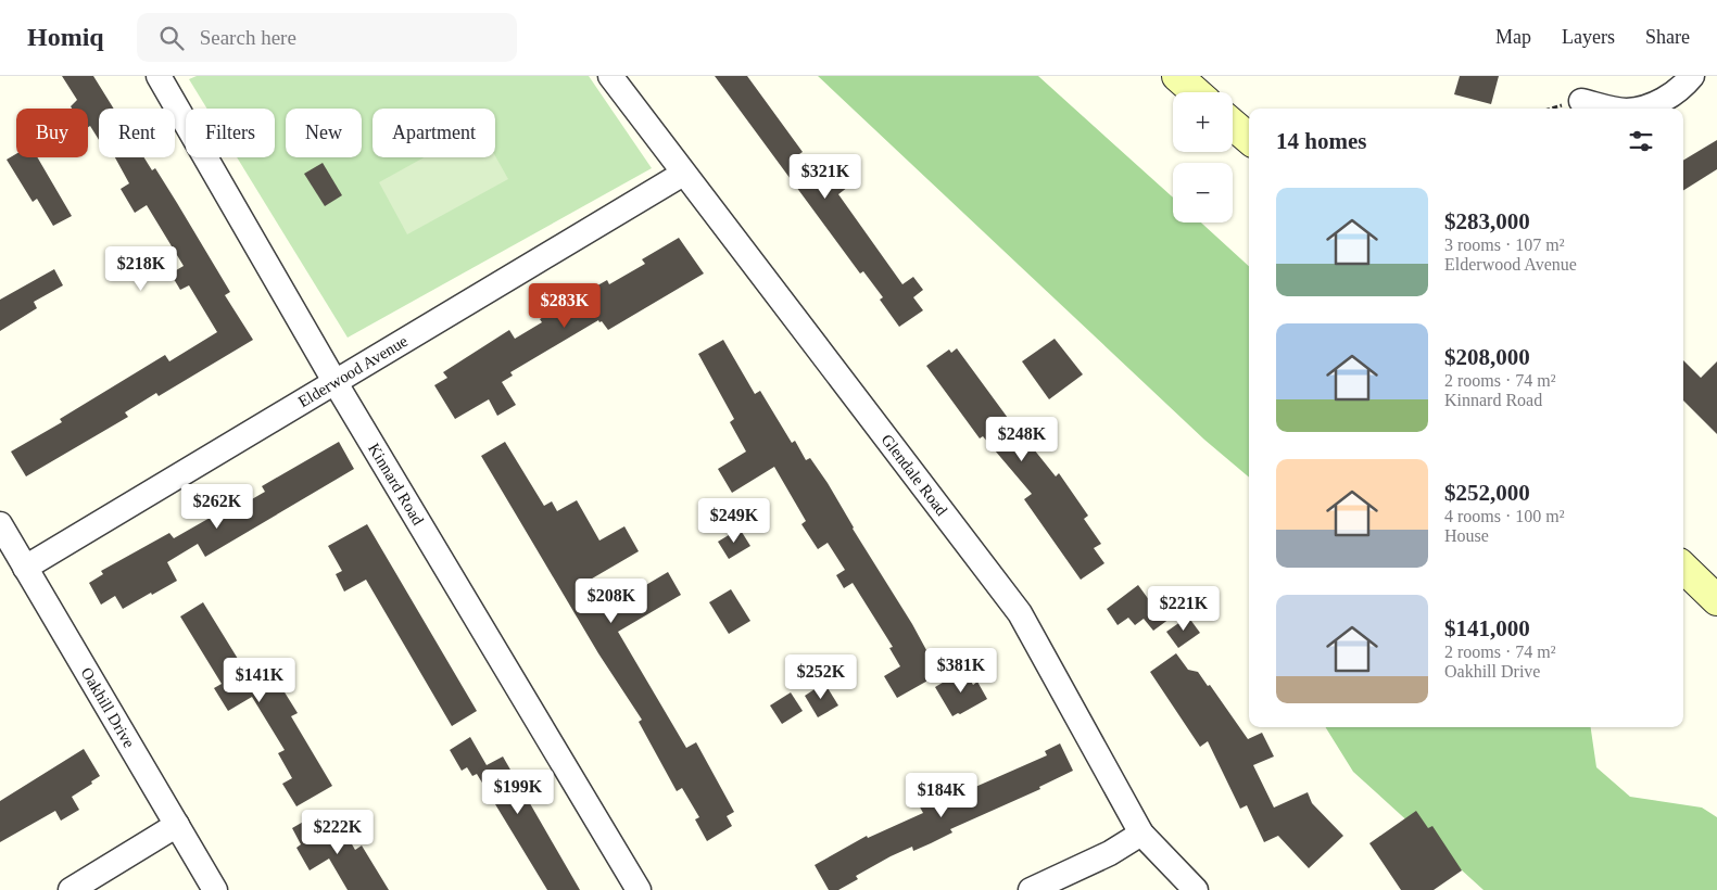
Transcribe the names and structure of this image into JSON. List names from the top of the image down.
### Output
{
  "streets": {
    "street": [
      "Elderwood Avenue",
      "Glendale Road",
      "Kinnard Road",
      "Oakhill Drive"
    ]
  },
  "crossings": [
    ["Elderwood Avenue", "Glendale Road"],
    ["Elderwood Avenue", "Kinnard Road"],
    ["Elderwood Avenue", "Oakhill Drive"]
  ],
  "page": {
    "header": "Homiq",
    "search": "Search here",
    "nav": ["Map", "Layers", "Share"],
    "map_buttons": ["+", "−"],
    "chip": [
      "Buy",
      "Rent",
      "Filters",
      "New",
      "Apartment"
    ],
    "heading": "14 homes",
    "price": [
      "$321K",
      "$218K",
      "$283K",
      "$248K",
      "$262K",
      "$249K",
      "$208K",
      "$221K",
      "$381K",
      "$252K",
      "$141K",
      "$199K",
      "$184K",
      "$222K"
    ],
    "list": [
      {
        "name": "$283,000",
        "note": "3 rooms · 107 m² · Elderwood Avenue"
      },
      {
        "name": "$208,000",
        "note": "2 rooms · 74 m² · Kinnard Road"
      },
      {
        "name": "$252,000",
        "note": "4 rooms · 100 m² · House"
      },
      {
        "name": "$141,000",
        "note": "2 rooms · 74 m² · Oakhill Drive"
      }
    ]
  }
}
